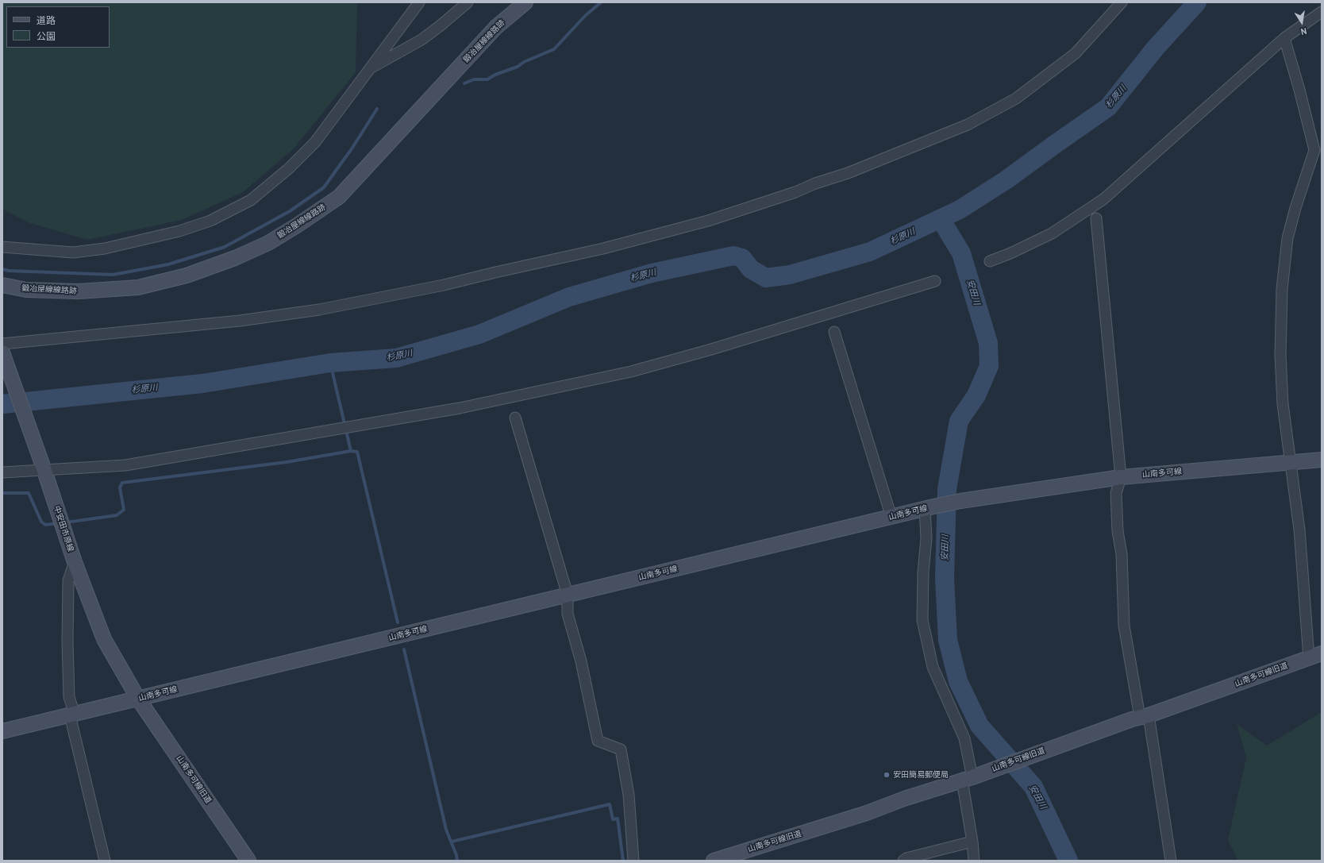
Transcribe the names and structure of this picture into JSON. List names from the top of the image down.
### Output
{
  "streets": {
    "main road": [
      "鍛冶屋線線路跡",
      "山南多可線",
      "中安田市原線",
      "山南多可線旧道"
    ]
  },
  "crossings": [
    ["山南多可線", "中安田市原線"],
    ["山南多可線", "山南多可線旧道"],
    ["中安田市原線", "山南多可線旧道"]
  ],
  "water": ["杉原川", "安田川"],
  "places": ["安田簡易郵便局"],
  "legend": ["道路", "公園"],
  "north": "bottom"
}
